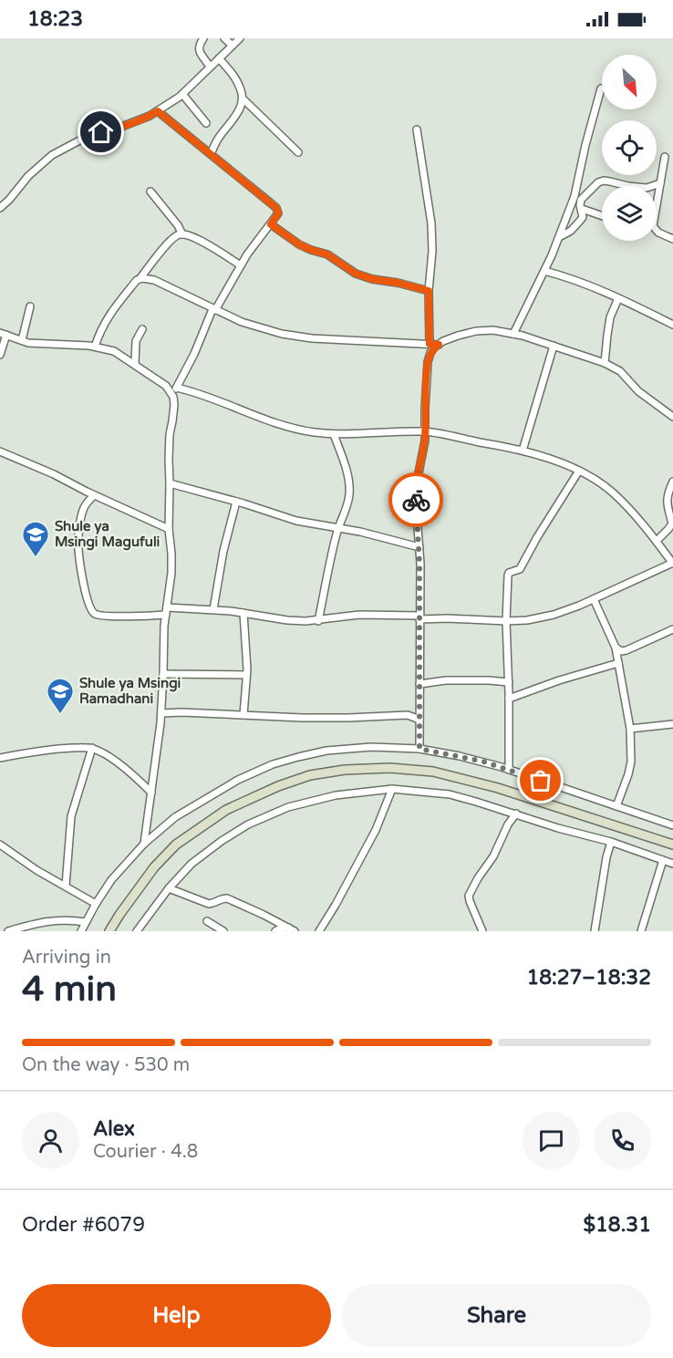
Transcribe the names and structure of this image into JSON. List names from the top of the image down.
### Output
{
  "places": {
    "school or university": ["Shule ya Msingi Magufuli", "Shule ya Msingi Ramadhani"]
  },
  "north": "bottom right",
  "page": {
    "status": "18:23",
    "heading": ["4 min", "Arriving in", "18:27–18:32"],
    "panel": [
      "Alex",
      "Courier · 4.8",
      "Order #6079",
      "$18.31"
    ],
    "bar": "On the way · 530 m",
    "buttons": ["Help", "Share"]
  }
}
